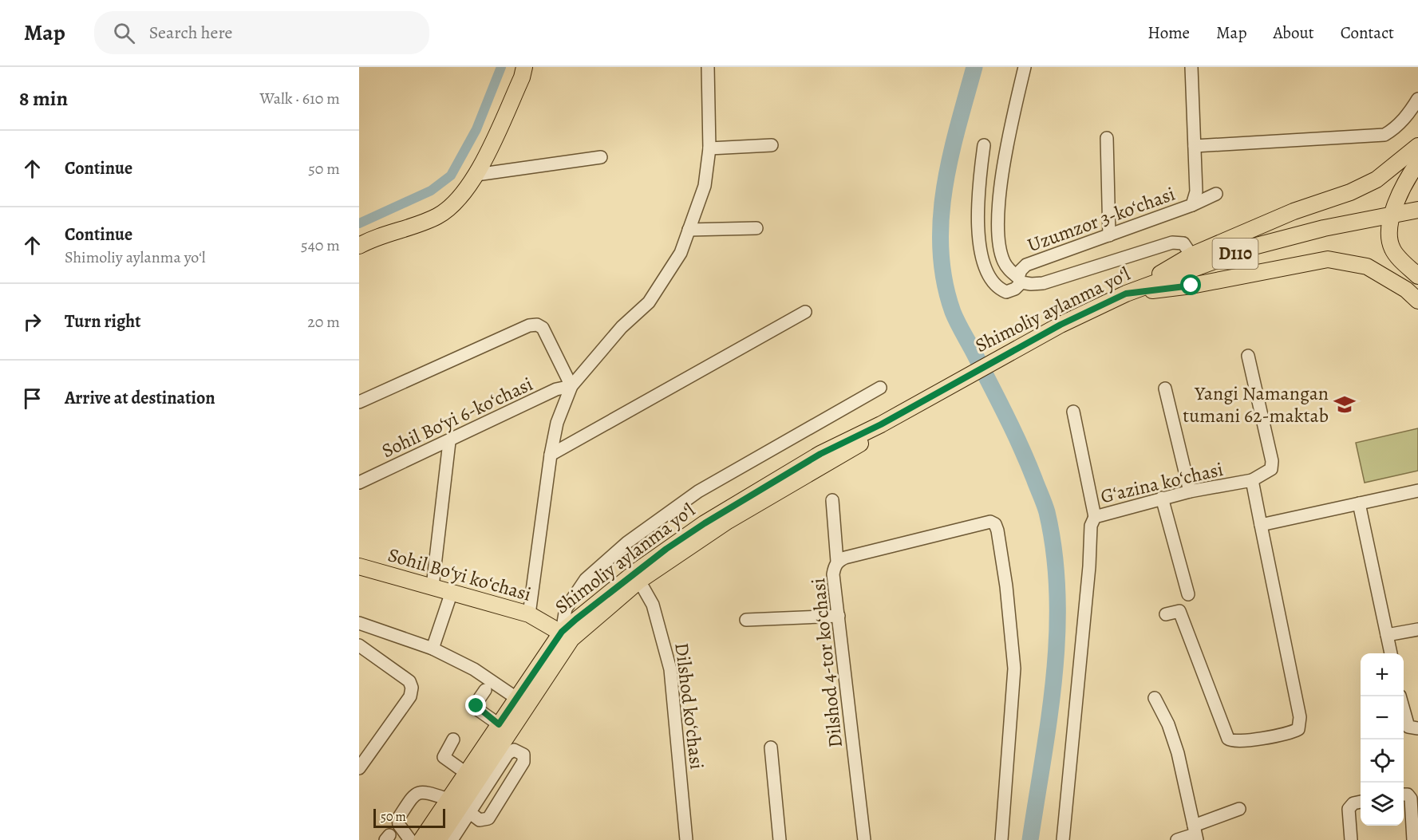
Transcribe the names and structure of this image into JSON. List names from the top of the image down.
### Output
{
  "streets": {
    "main road": ["D110", "Shimoliy aylanma yoʻl", "Sohil Boʻyi koʻchasi"],
    "street": [
      "Uzumzor 3-koʻchasi",
      "Sohil Boʻyi 6-koʻchasi",
      "Gʻazina koʻchasi",
      "Dilshod 4-tor koʻchasi",
      "Dilshod koʻchasi"
    ]
  },
  "crossings": [
    ["Shimoliy aylanma yoʻl", "Sohil Boʻyi koʻchasi"],
    ["Shimoliy aylanma yoʻl", "Dilshod koʻchasi"]
  ],
  "places": {
    "school or university": ["Yangi Namangan tumani 62-maktab"]
  },
  "scale_bar": "50 m",
  "page": {
    "header": "Map",
    "search": "Search here",
    "nav": [
      "Home",
      "Map",
      "About",
      "Contact"
    ],
    "heading": ["8 min", "Walk · 610 m"],
    "list": [
      ["Continue", "50 m"],
      ["Continue", "Shimoliy aylanma yoʻl", "540 m"],
      ["Turn right", "20 m"],
      "Arrive at destination"
    ],
    "map_buttons": ["+", "−"],
    "scale": "50 m"
  }
}
